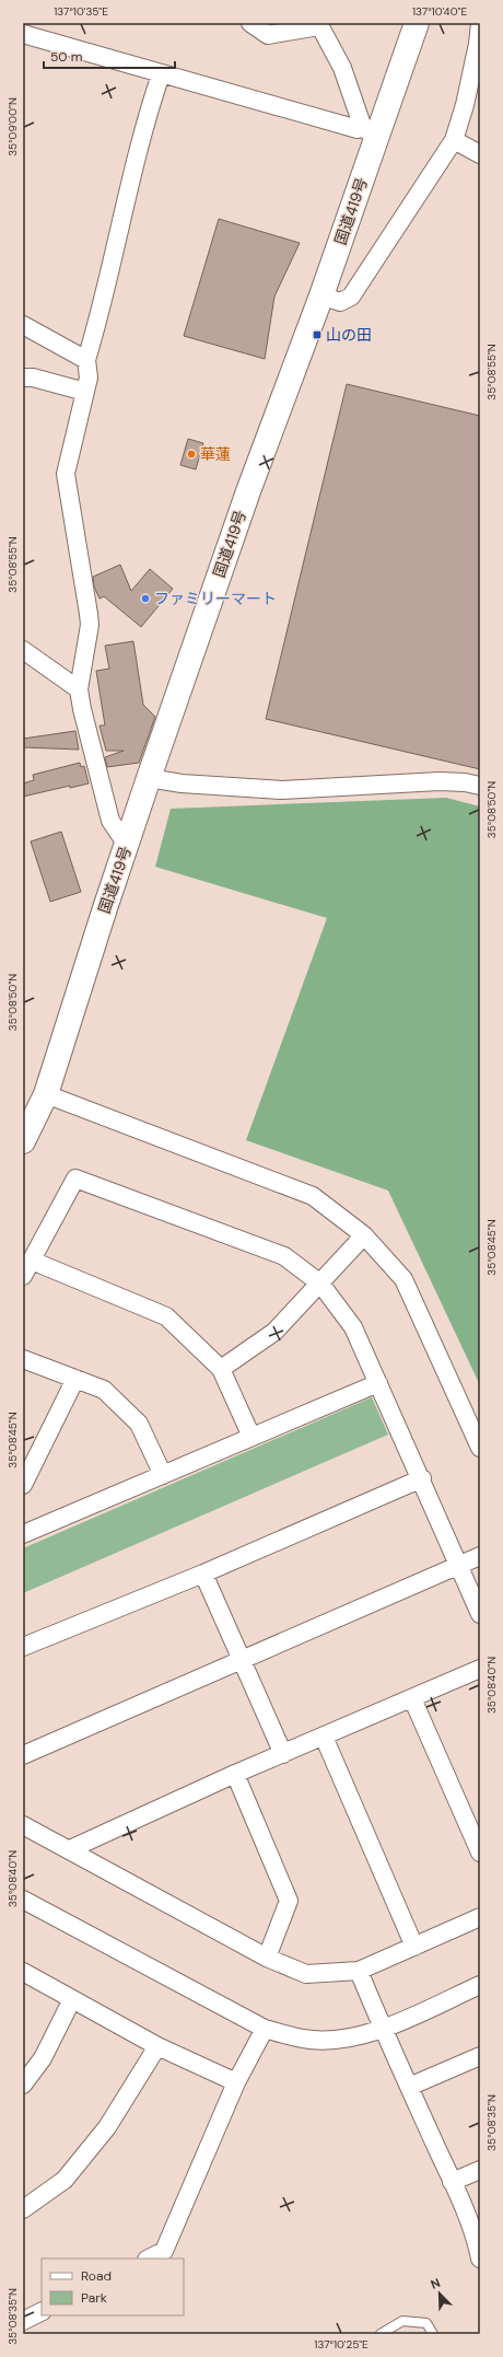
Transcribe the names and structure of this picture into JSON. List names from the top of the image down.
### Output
{
  "streets": {
    "highway": ["国道419号"]
  },
  "places": {
    "transit": ["山の田"],
    "other": ["華蓮", "ファミリーマート"]
  },
  "legend": ["Road", "Park"],
  "scale_bar": "50 m",
  "north": "top left",
  "coordinates": [
    "137°10'35\"E",
    "137°10'40\"E",
    "35°09'00\"N",
    "35°08'55\"N",
    "35°08'50\"N",
    "35°08'45\"N",
    "35°08'40\"N",
    "35°08'35\"N",
    "137°10'25\"E"
  ]
}
